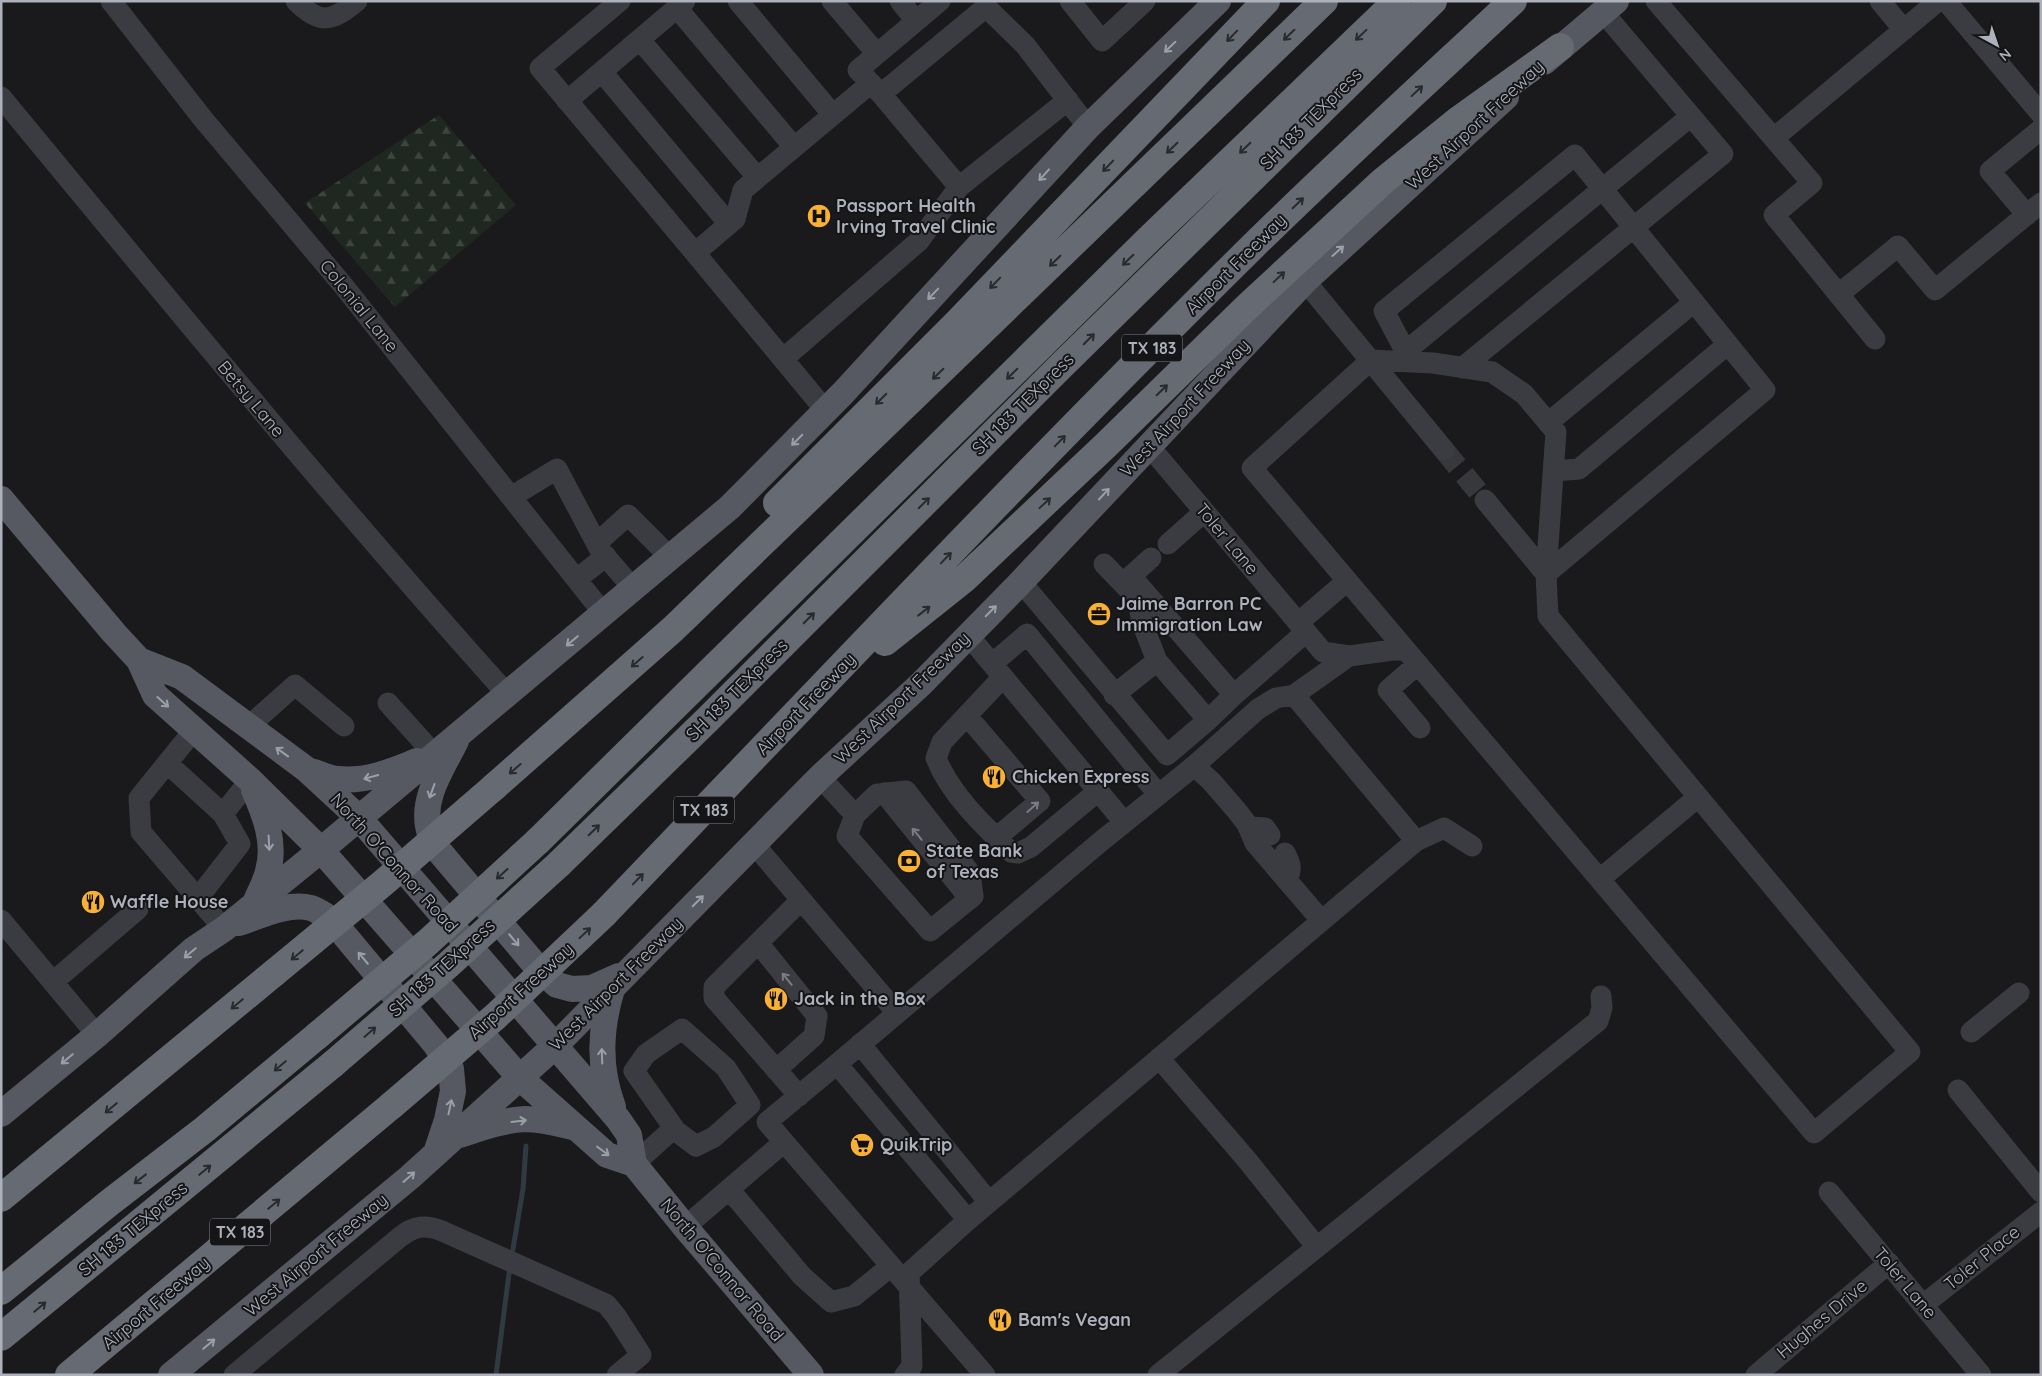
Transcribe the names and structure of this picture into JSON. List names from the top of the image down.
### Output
{
  "streets": {
    "highway": ["SH 183 TEXpress", "Airport Freeway", "TX 183"],
    "main road": ["West Airport Freeway", "North O'Connor Road"],
    "street": [
      "Colonial Lane",
      "Betsy Lane",
      "Toler Lane",
      "Toler Place",
      "Hughes Drive"
    ]
  },
  "crossings": [
    ["West Airport Freeway", "Toler Lane"],
    ["West Airport Freeway", "North O'Connor Road"],
    ["Toler Lane", "Toler Place"],
    ["Toler Lane", "Hughes Drive"]
  ],
  "one_way": ["West Airport Freeway"],
  "places": {
    "hospital": ["Passport Health Irving Travel Clinic"],
    "office": ["Jaime Barron PC Immigration Law"],
    "restaurant": [
      "Chicken Express",
      "Waffle House",
      "Jack in the Box",
      "Bam's Vegan"
    ],
    "bank": ["State Bank of Texas"],
    "supermarket": ["QuikTrip"]
  },
  "north": "bottom right"
}
